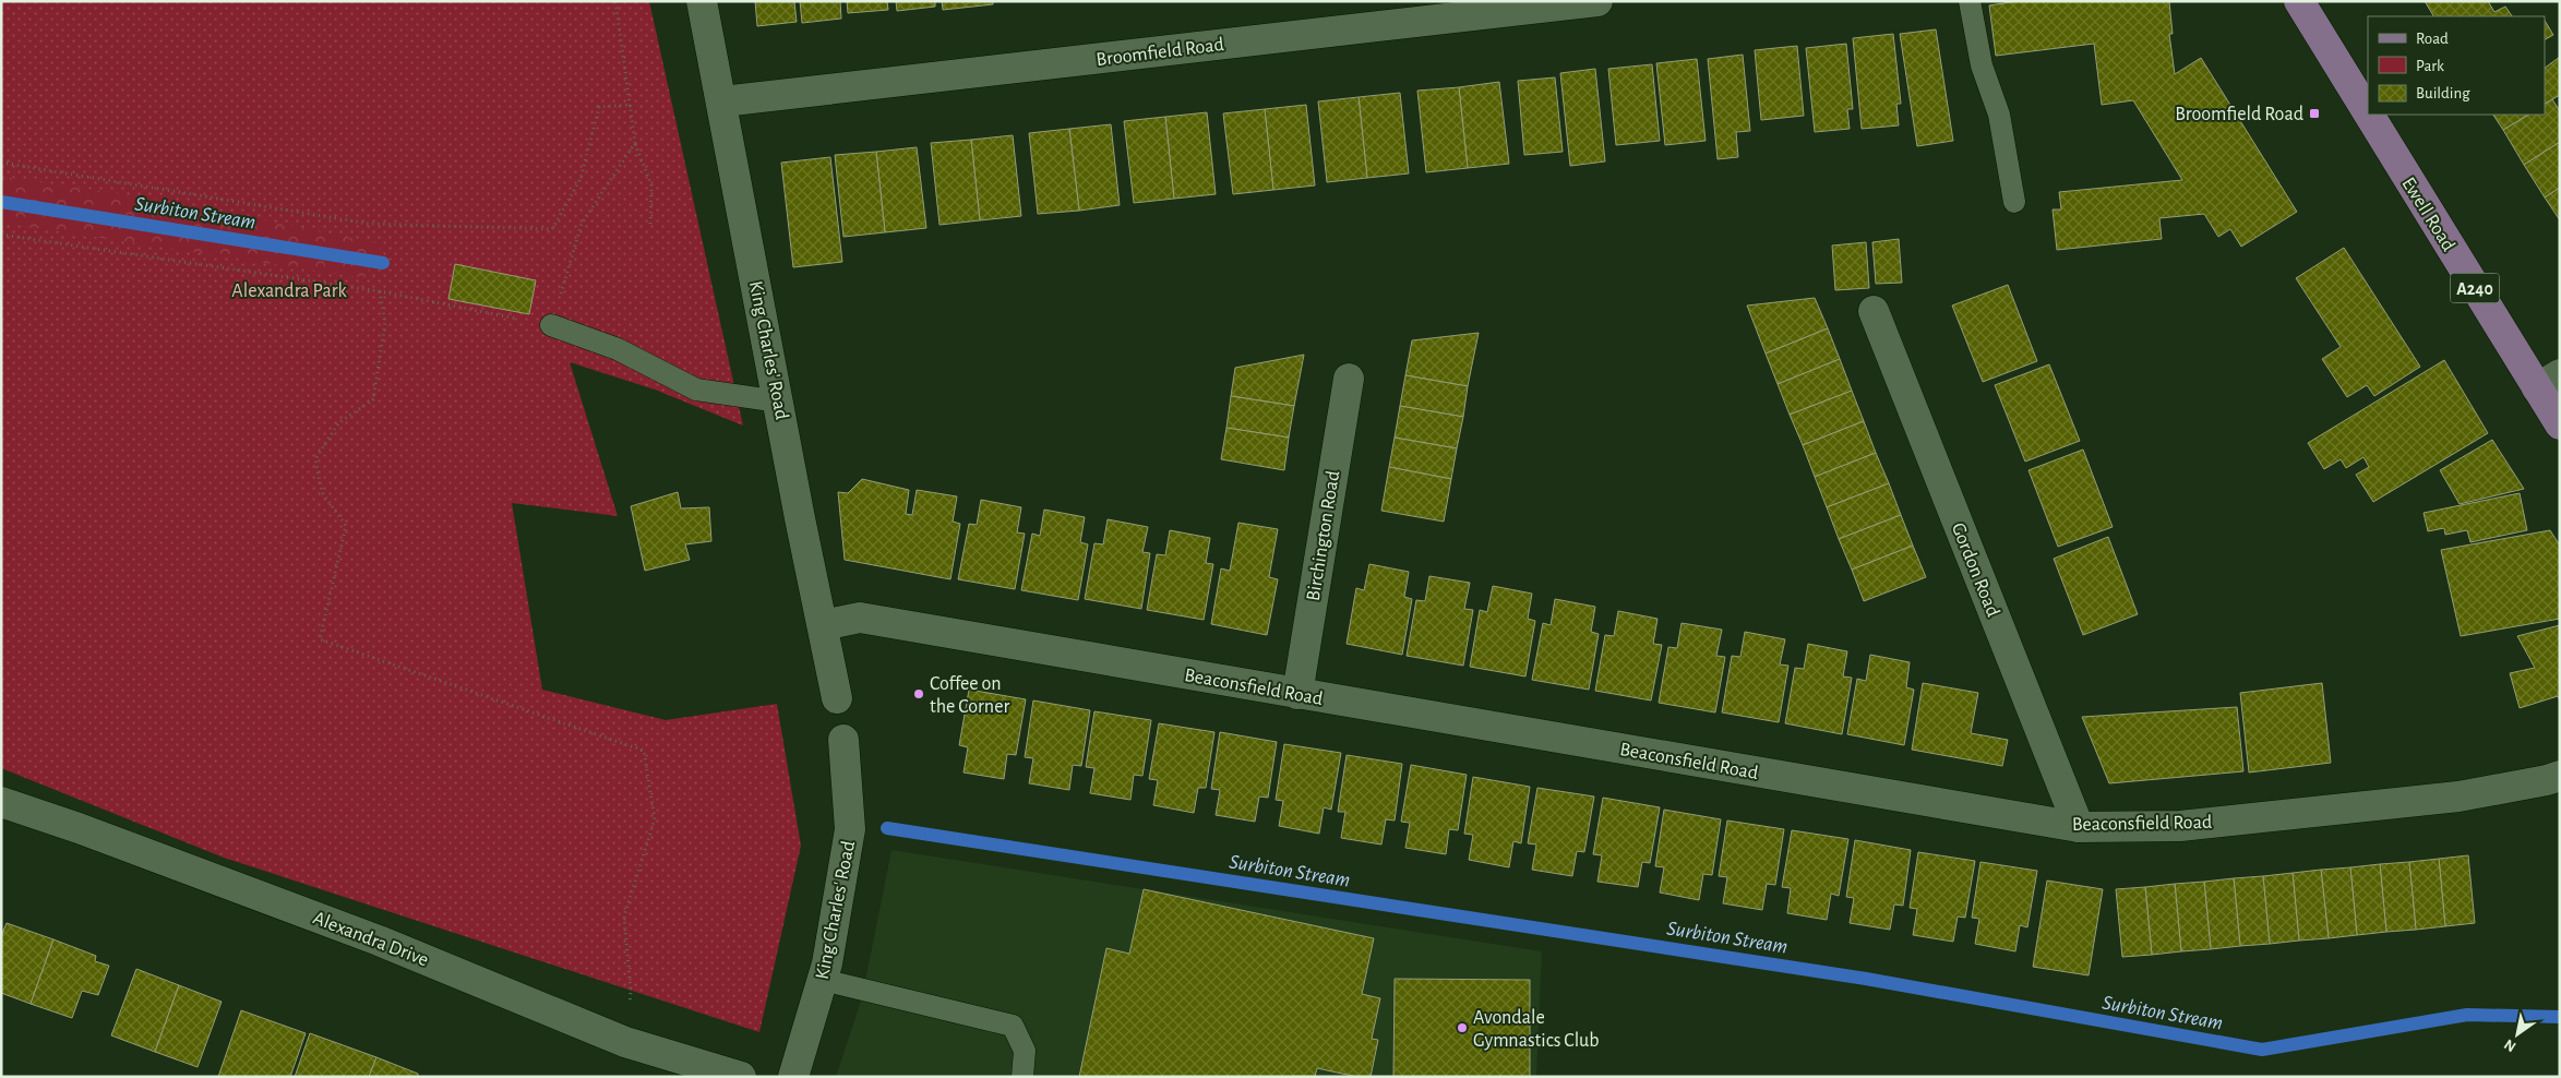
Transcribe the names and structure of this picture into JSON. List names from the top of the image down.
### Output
{
  "streets": {
    "main road": ["Ewell Road", "A240"],
    "street": [
      "Broomfield Road",
      "King Charles' Road",
      "Birchington Road",
      "Gordon Road",
      "Beaconsfield Road",
      "Alexandra Drive"
    ]
  },
  "crossings": [
    ["Broomfield Road", "King Charles' Road"],
    ["King Charles' Road", "Beaconsfield Road"],
    ["Birchington Road", "Beaconsfield Road"],
    ["Gordon Road", "Beaconsfield Road"]
  ],
  "water": ["Surbiton Stream"],
  "parks": ["Alexandra Park"],
  "places": {
    "transit": ["Broomfield Road"],
    "other": ["Coffee on the Corner", "Avondale Gymnastics Club"]
  },
  "legend": ["Road", "Park", "Building"],
  "north": "bottom left"
}
